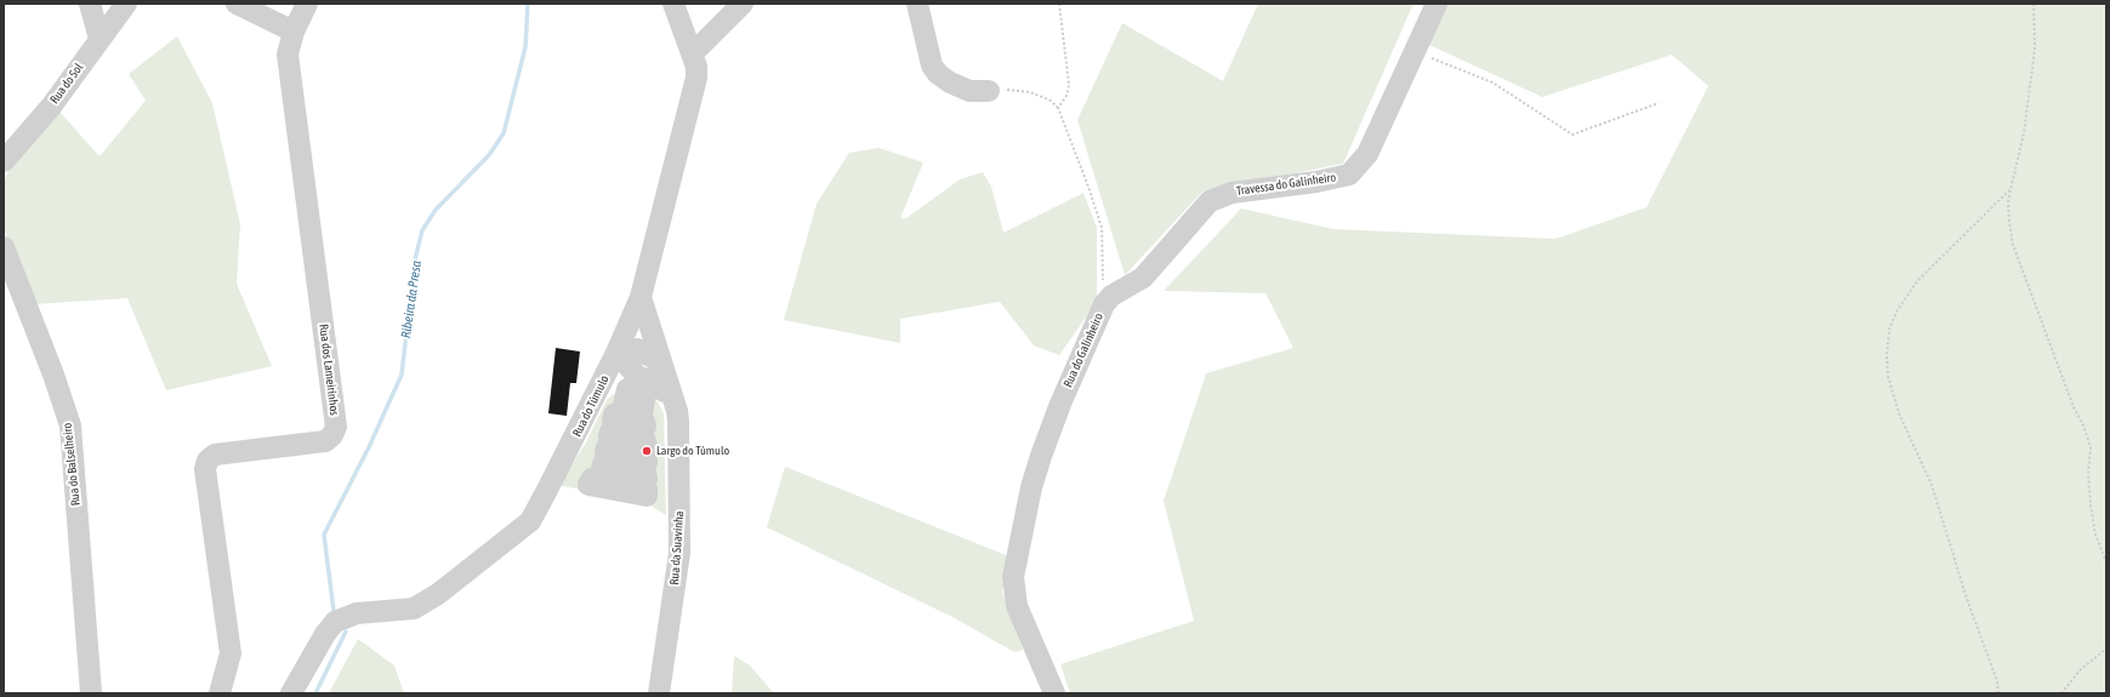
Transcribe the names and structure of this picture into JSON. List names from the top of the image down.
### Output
{
  "streets": {
    "street": [
      "Rua do Sol",
      "Travessa do Galinheiro",
      "Rua do Galinheiro",
      "Rua dos Lameirinhos",
      "Rua do Túmulo",
      "Rua do Balselheiro",
      "Rua da Suavinha"
    ]
  },
  "crossings": [
    ["Travessa do Galinheiro", "Rua do Galinheiro"],
    ["Rua do Túmulo", "Rua da Suavinha"]
  ],
  "water": ["Ribeira da Presa"],
  "places": ["Largo do Túmulo"]
}
